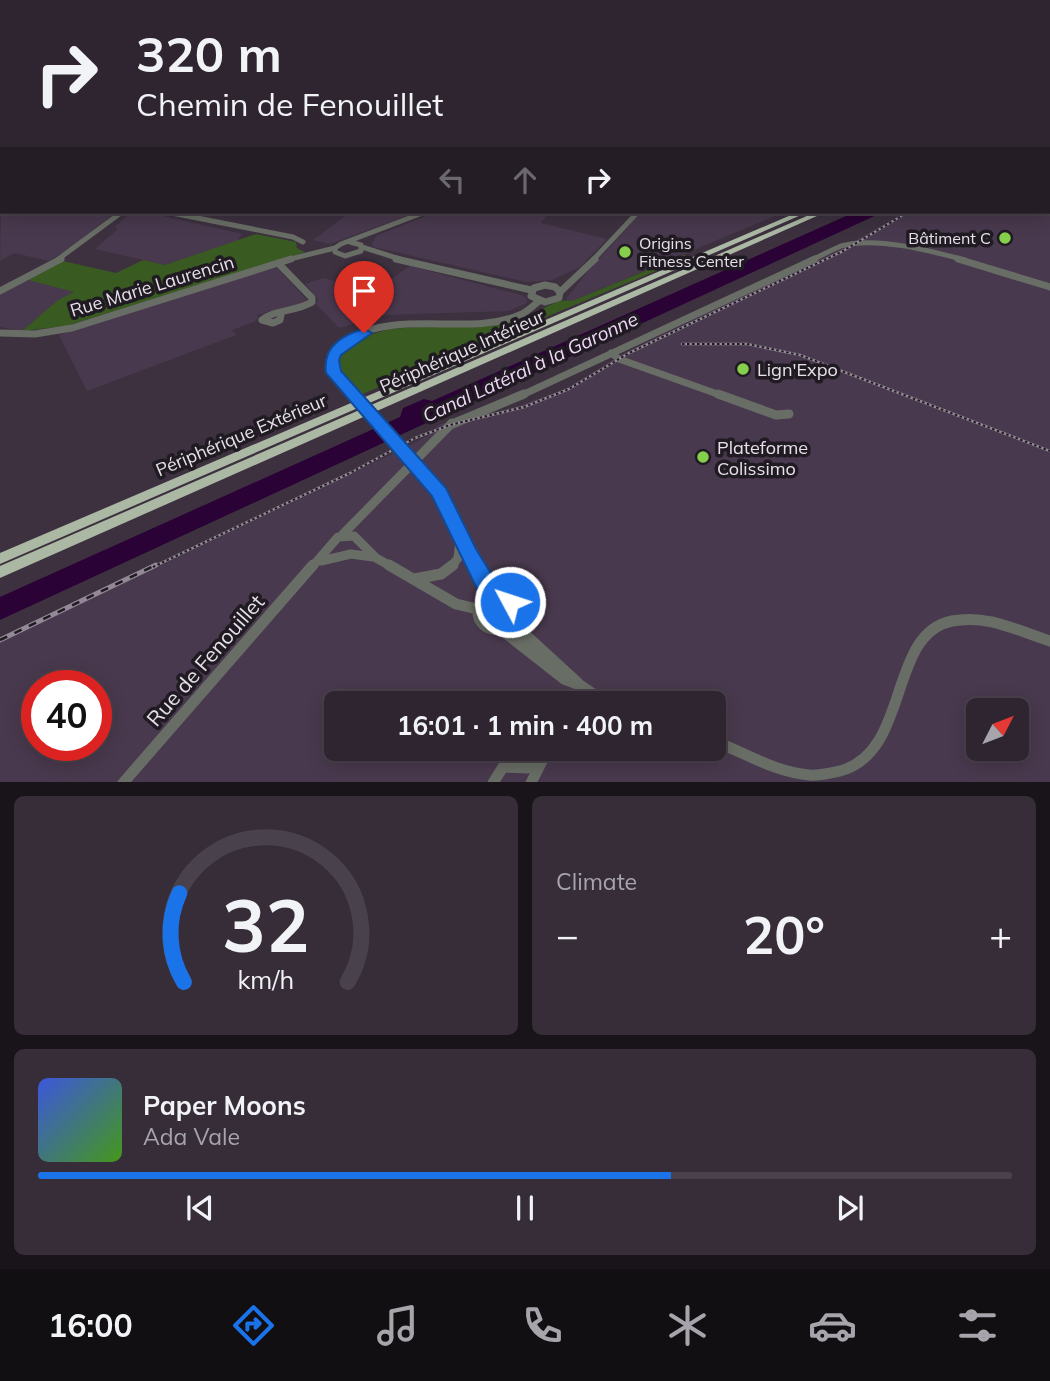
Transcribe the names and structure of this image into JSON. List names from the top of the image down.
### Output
{
  "streets": {
    "highway": ["Périphérique Intérieur", "Périphérique Extérieur"],
    "street": ["Rue Marie Laurencin", "Rue de Fenouillet"]
  },
  "water": ["Canal Latéral à la Garonne"],
  "places": [
    "Bâtiment C",
    "Origins Fitness Center",
    "Lign'Expo",
    "Plateforme Colissimo"
  ],
  "north": "top right",
  "page": {
    "turn": ["320 m", "Chemin de Fenouillet"],
    "limit": "40",
    "trip": "16:01 · 1 min · 400 m",
    "tile": "Climate",
    "heat": ["−", "20°", "+"],
    "song": ["Paper Moons", "Ada Vale"],
    "tabs": "16:00",
    "gauge": ["32", "km/h"]
  }
}
